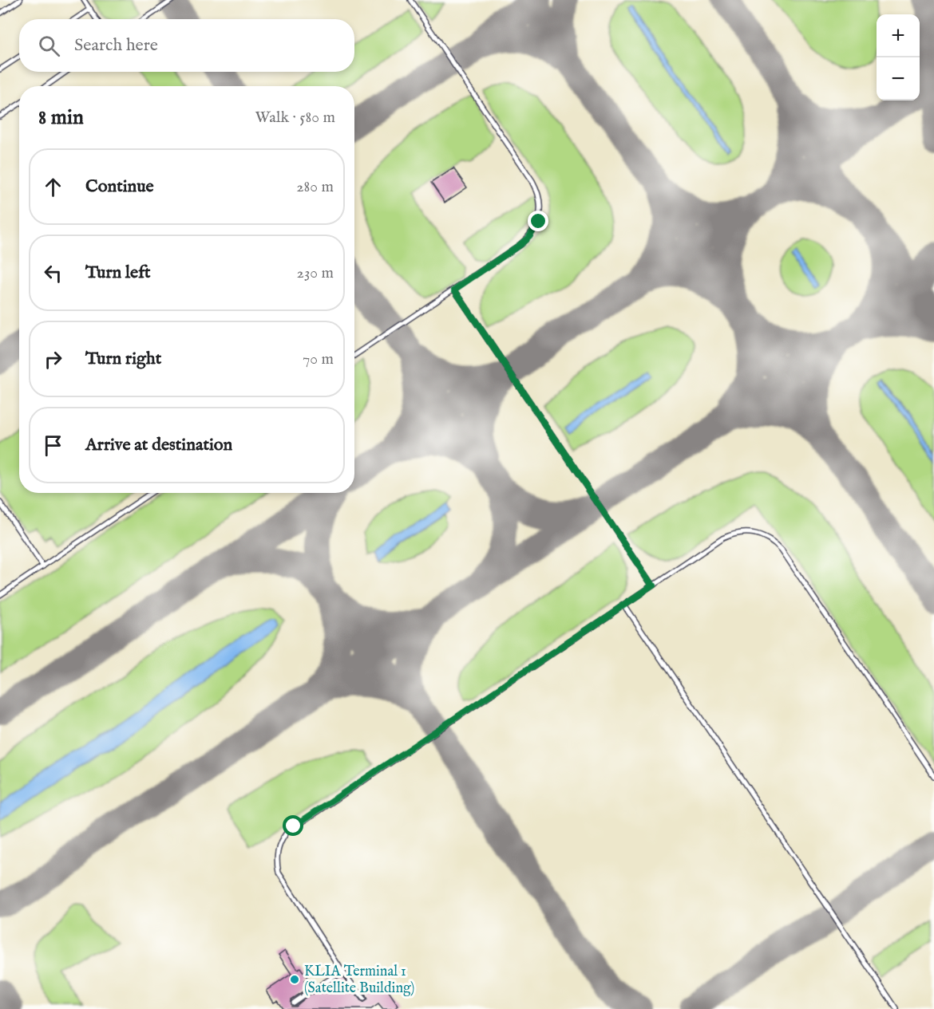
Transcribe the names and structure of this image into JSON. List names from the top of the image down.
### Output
{
  "places": ["KLIA Terminal 1 (Satellite Building)"],
  "page": {
    "map_buttons": ["+", "−"],
    "search": "Search here",
    "heading": ["8 min", "Walk · 580 m"],
    "list": [
      ["Continue", "280 m"],
      ["Turn left", "230 m"],
      ["Turn right", "70 m"],
      "Arrive at destination"
    ]
  }
}
